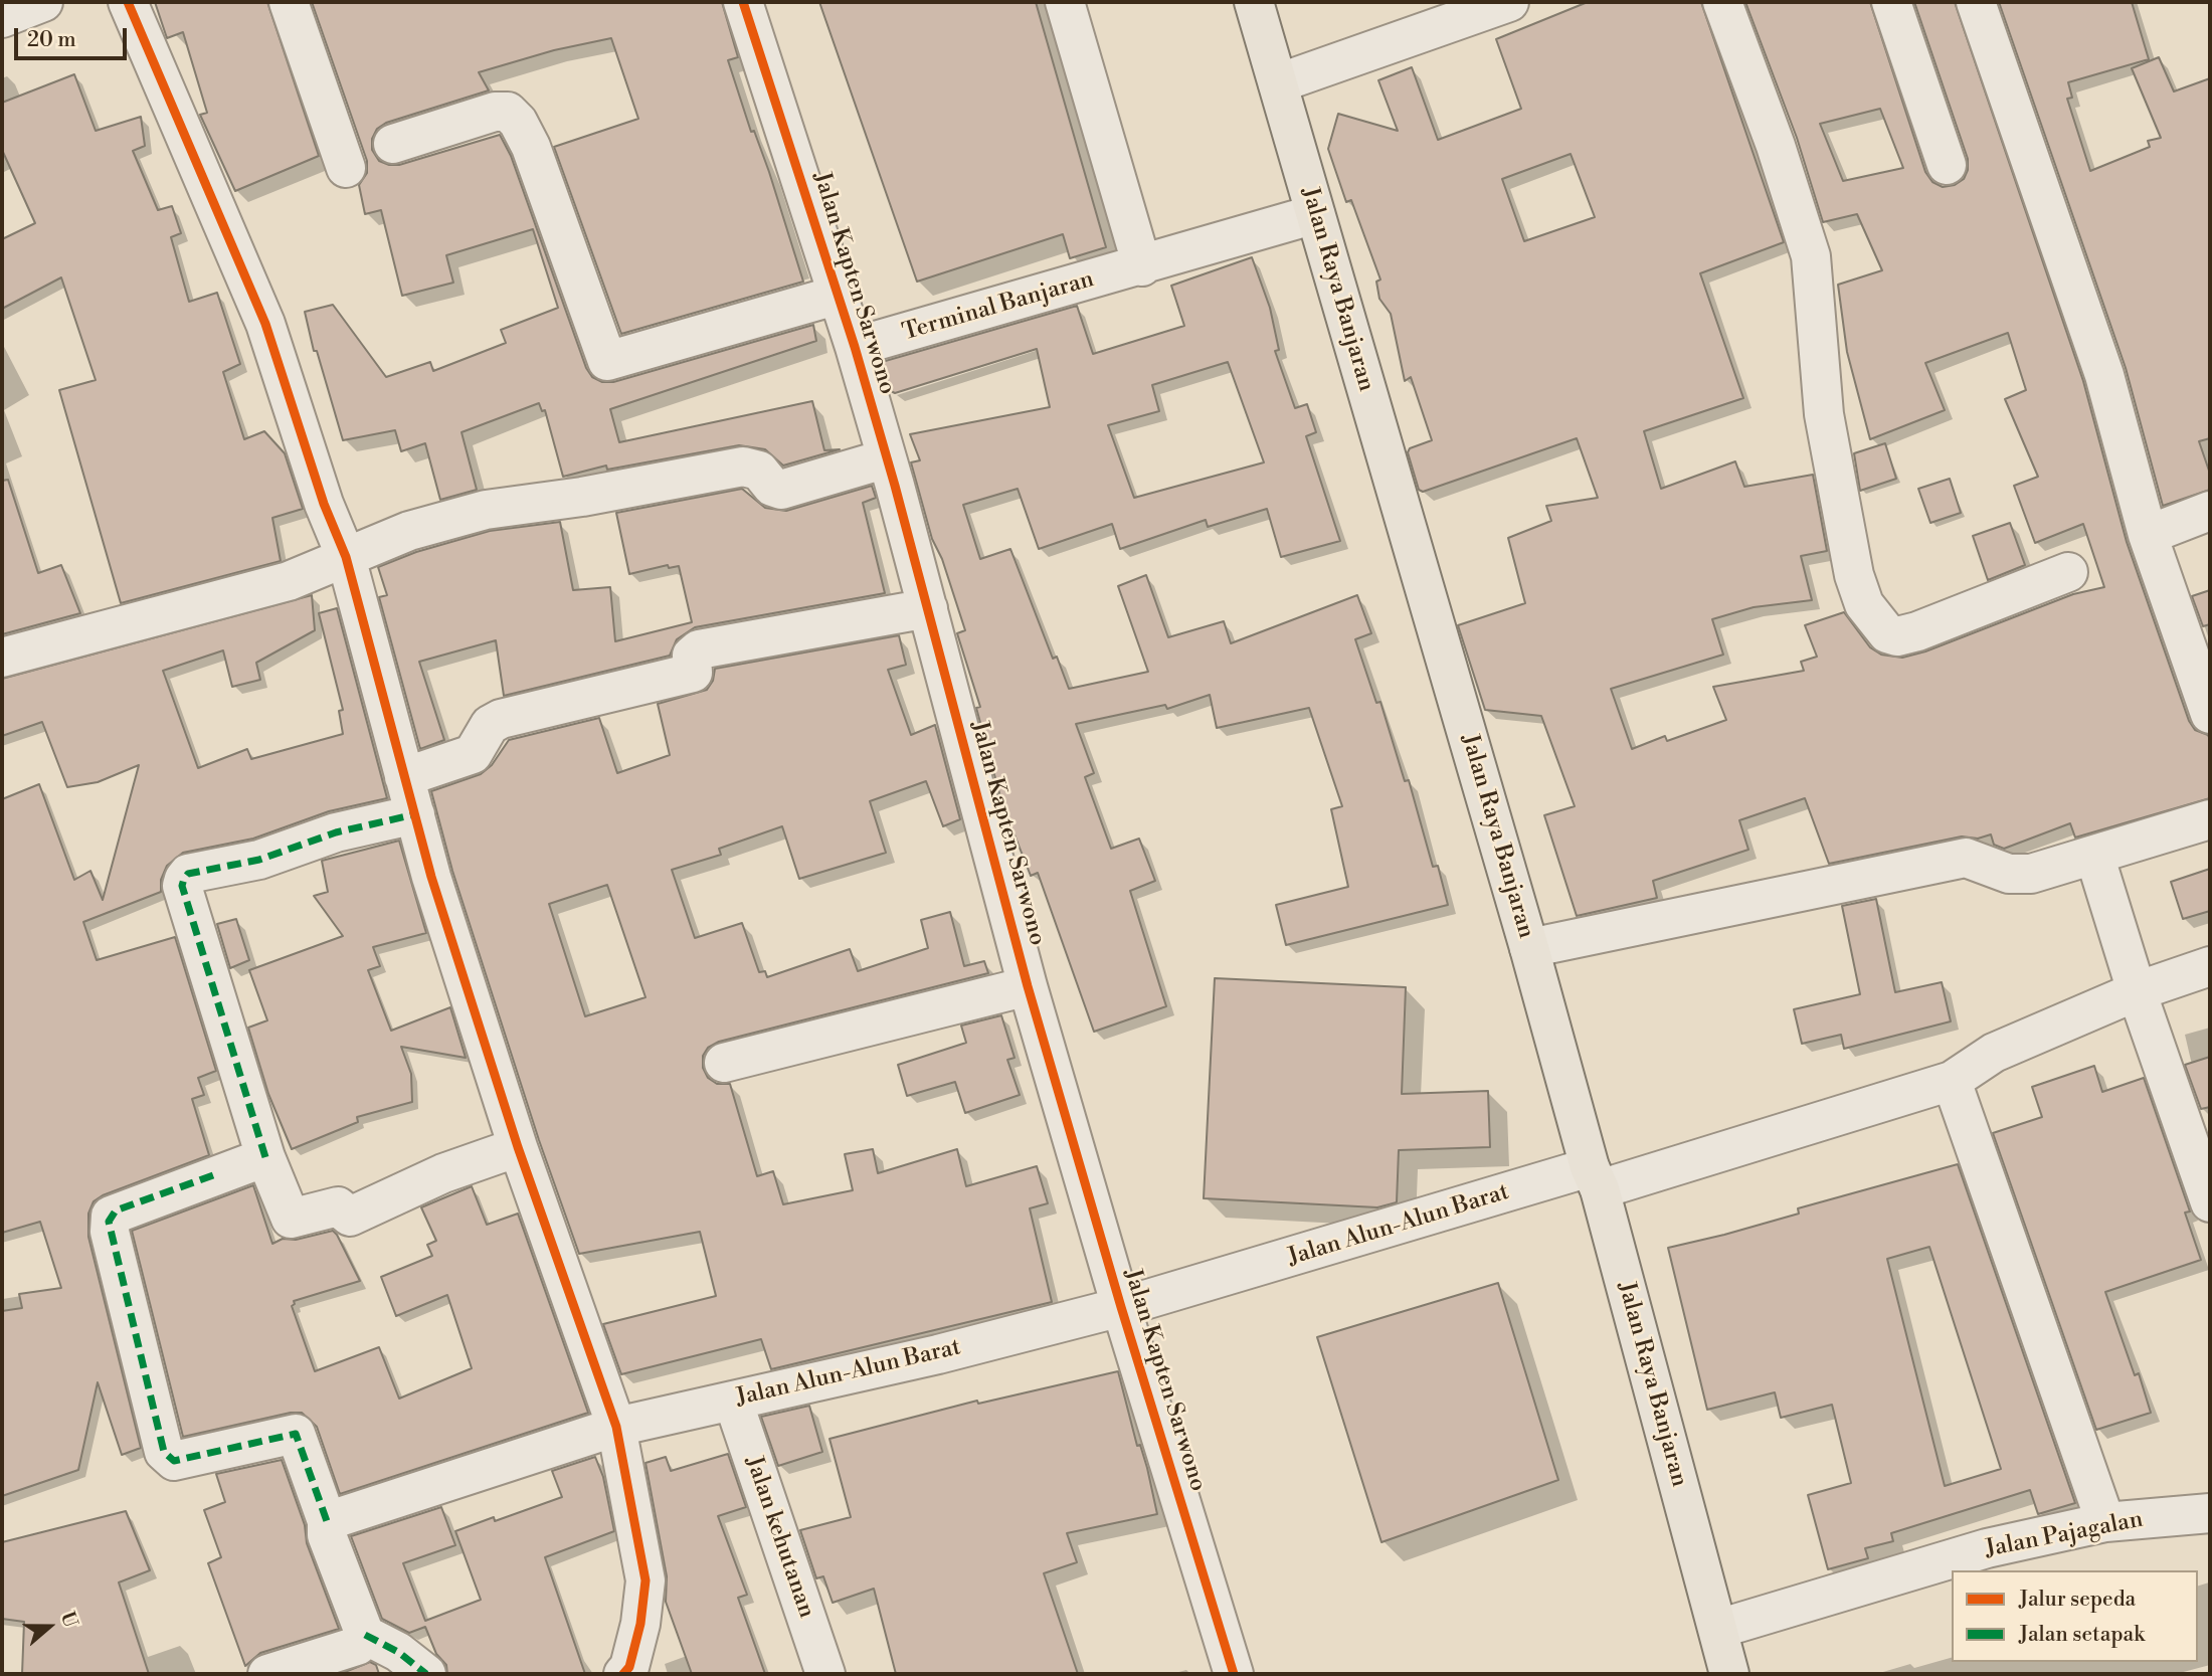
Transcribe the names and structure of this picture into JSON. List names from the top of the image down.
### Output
{
  "streets": {
    "main road": ["Jalan Raya Banjaran"],
    "street": [
      "Jalan Kapten Sarwono",
      "Terminal Banjaran",
      "Jalan Alun-Alun Barat",
      "Jalan Pajagalan",
      "Jalan kehutanan"
    ]
  },
  "crossings": [
    ["Jalan Kapten Sarwono", "Terminal Banjaran"],
    ["Jalan Kapten Sarwono", "Jalan Alun-Alun Barat"],
    ["Jalan Raya Banjaran", "Terminal Banjaran"],
    ["Jalan Raya Banjaran", "Jalan Alun-Alun Barat"],
    ["Jalan Raya Banjaran", "Jalan Pajagalan"],
    ["Jalan Alun-Alun Barat", "Jalan kehutanan"]
  ],
  "legend": ["Jalur sepeda", "Jalan setapak"],
  "scale_bar": "20 m",
  "north": "right"
}
